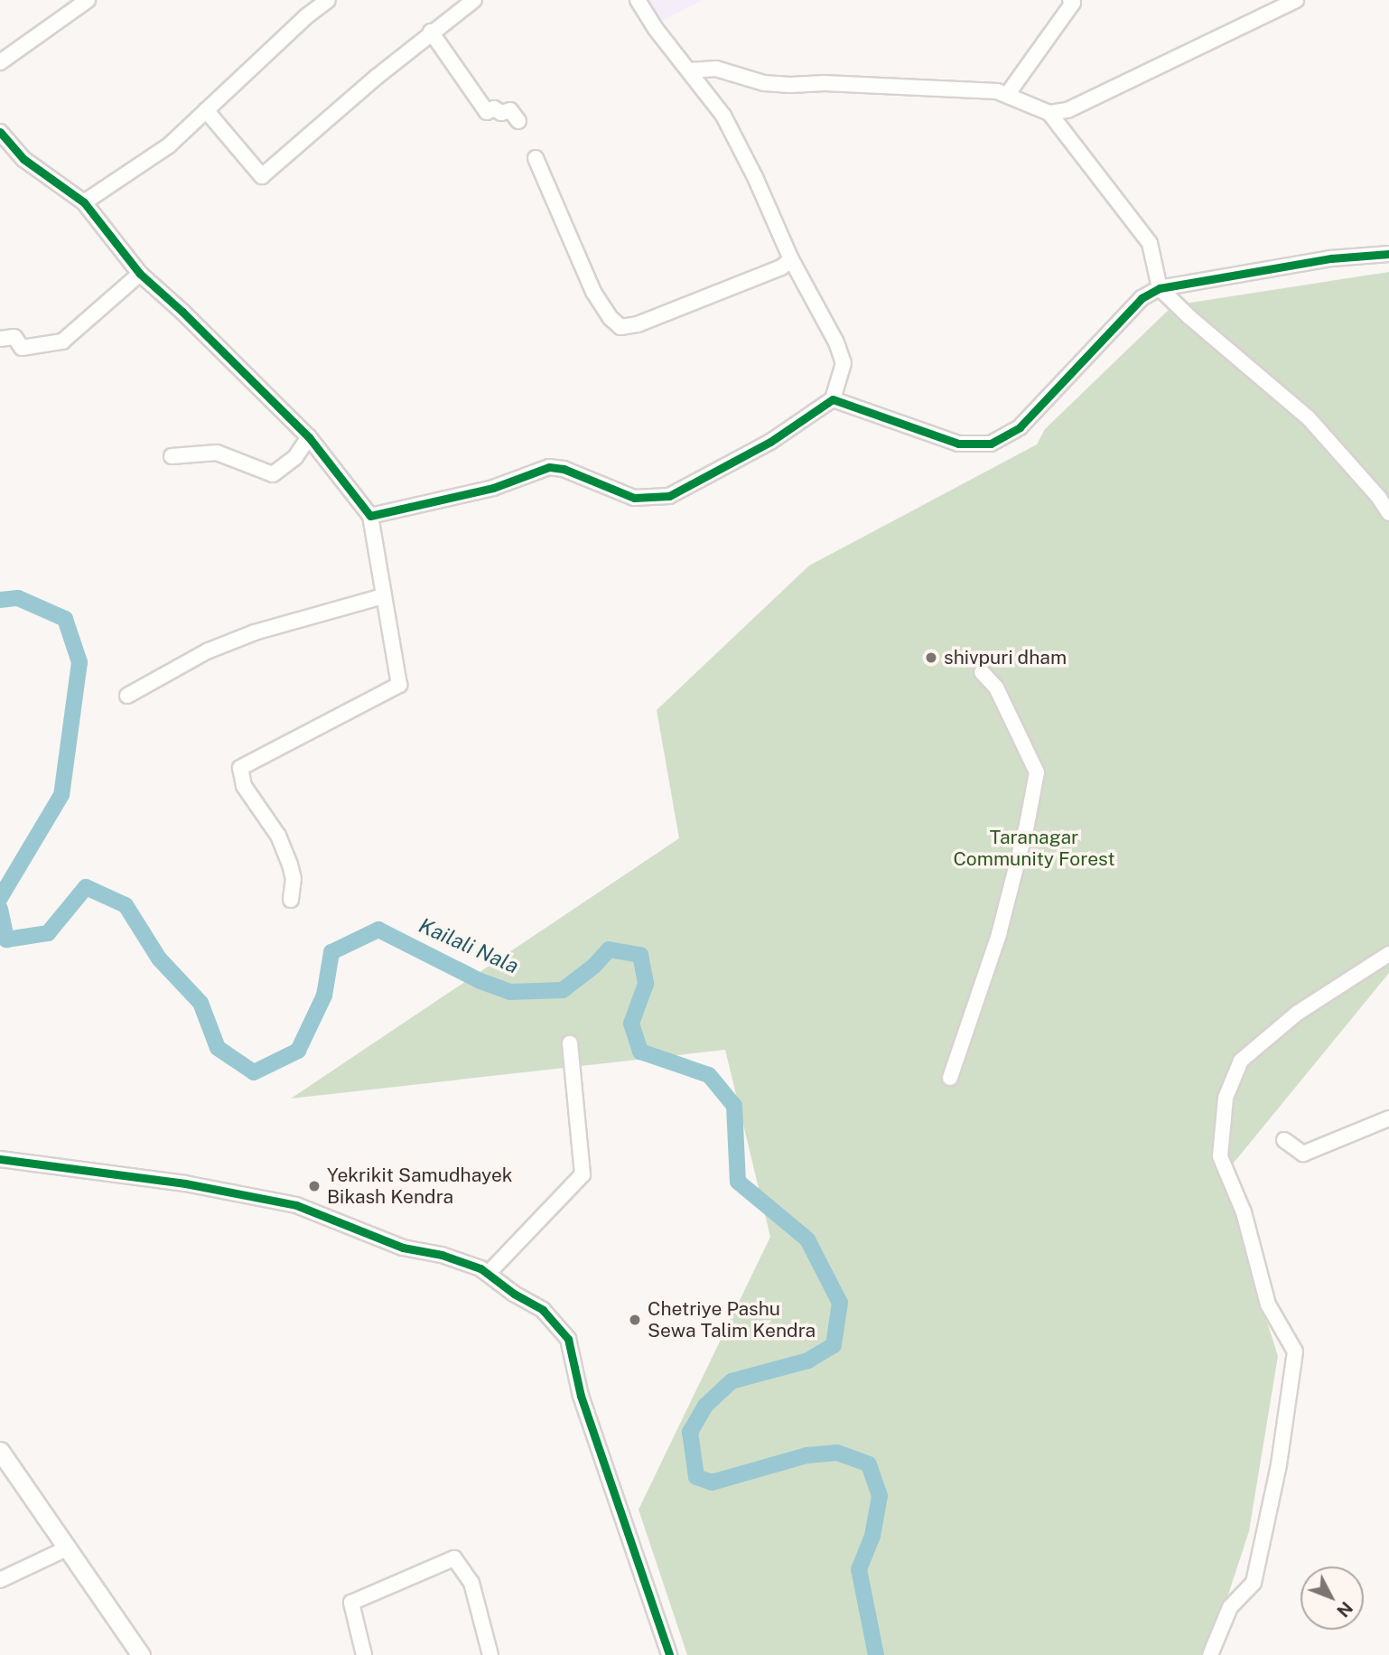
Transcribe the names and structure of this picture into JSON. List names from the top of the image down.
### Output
{
  "water": ["Kailali Nala"],
  "parks": ["Taranagar Community Forest"],
  "places": ["shivpuri dham", "Yekrikit Samudhayek Bikash Kendra", "Chetriye Pashu Sewa Talim Kendra"],
  "north": "bottom right"
}
